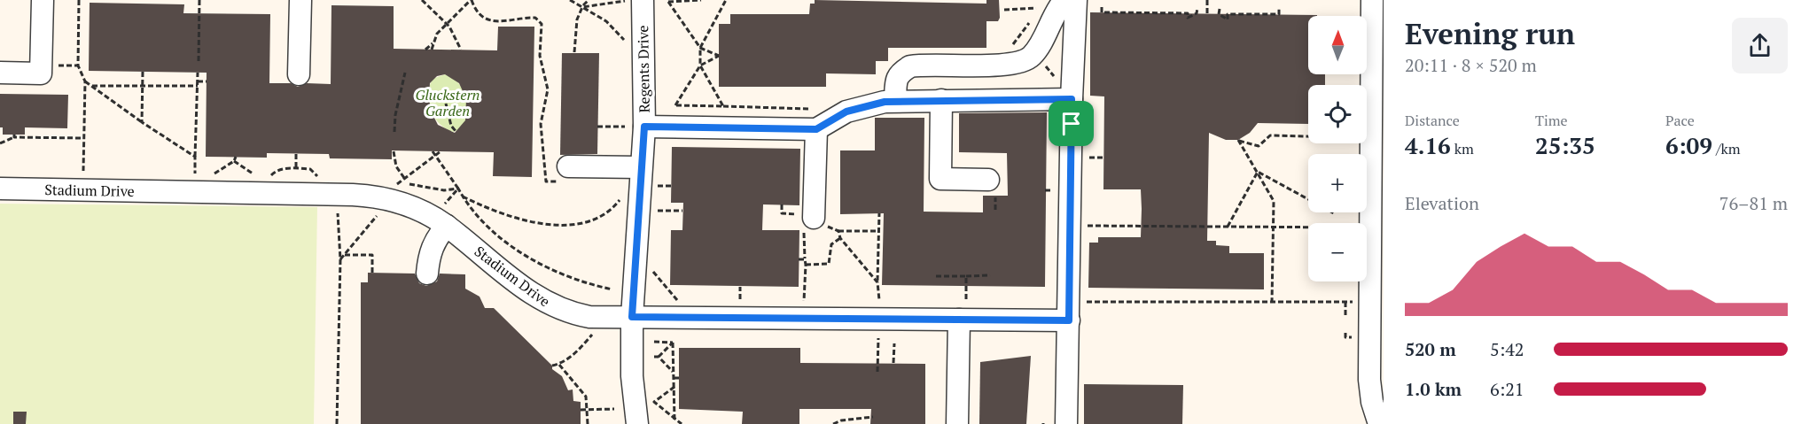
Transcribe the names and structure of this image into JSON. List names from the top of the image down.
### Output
{
  "streets": {
    "street": ["Regents Drive", "Stadium Drive"]
  },
  "crossings": [
    ["Regents Drive", "Stadium Drive"]
  ],
  "parks": ["Gluckstern Garden"],
  "north": "top",
  "page": {
    "heading": ["Evening run", "20:11 · 8 × 520 m"],
    "map_buttons": ["+", "−"],
    "stats": [
      ["Distance", "4.16 km"],
      ["Time", "25:35"],
      ["Pace", "6:09 /km"]
    ],
    "chart": ["Elevation", "76–81 m"],
    "list": [
      {
        "name": "520 m",
        "note": "5:42"
      },
      {
        "name": "1.0 km",
        "note": "6:21"
      }
    ]
  }
}
